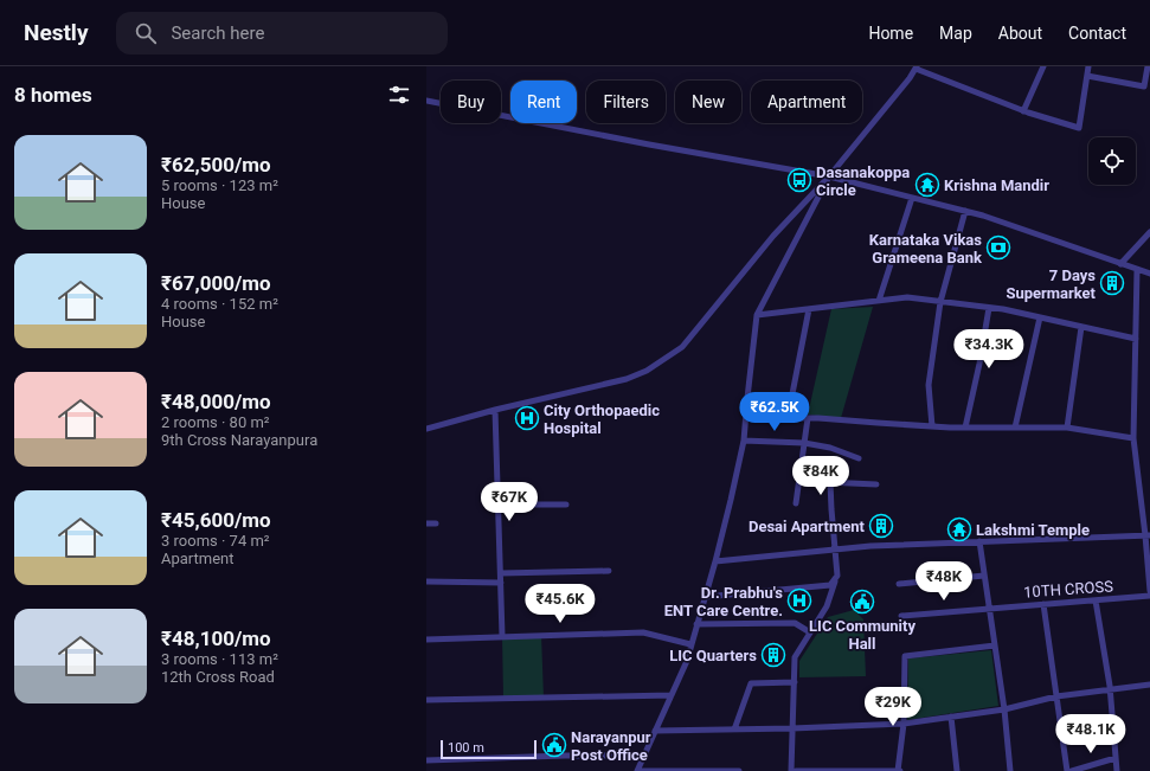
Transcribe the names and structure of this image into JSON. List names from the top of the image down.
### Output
{
  "streets": {
    "street": ["10TH CROSS"]
  },
  "places": {
    "bus stop": ["Dasanakoppa Circle"],
    "temple": ["Krishna Mandir", "Lakshmi Temple"],
    "bank": ["Karnataka Vikas Grameena Bank"],
    "building": ["7 Days Supermarket", "Desai Apartment", "LIC Quarters"],
    "hospital": ["City Orthopaedic Hospital", "Dr. Prabhu's ENT Care Centre."],
    "public building": ["LIC Community Hall", "Narayanpur Post Office"]
  },
  "scale_bar": "100 m",
  "page": {
    "header": "Nestly",
    "search": "Search here",
    "nav": [
      "Home",
      "Map",
      "About",
      "Contact"
    ],
    "heading": "8 homes",
    "chip": [
      "Buy",
      "Rent",
      "Filters",
      "New",
      "Apartment"
    ],
    "list": [
      {
        "name": "₹62,500/mo",
        "note": "5 rooms · 123 m² · House"
      },
      {
        "name": "₹67,000/mo",
        "note": "4 rooms · 152 m² · House"
      },
      {
        "name": "₹48,000/mo",
        "note": "2 rooms · 80 m² · 9th Cross Narayanpura"
      },
      {
        "name": "₹45,600/mo",
        "note": "3 rooms · 74 m² · Apartment"
      },
      {
        "name": "₹48,100/mo",
        "note": "3 rooms · 113 m² · 12th Cross Road"
      }
    ],
    "price": [
      "₹34.3K",
      "₹62.5K",
      "₹84K",
      "₹67K",
      "₹48K",
      "₹45.6K",
      "₹29K",
      "₹48.1K"
    ],
    "scale": "100 m"
  }
}
